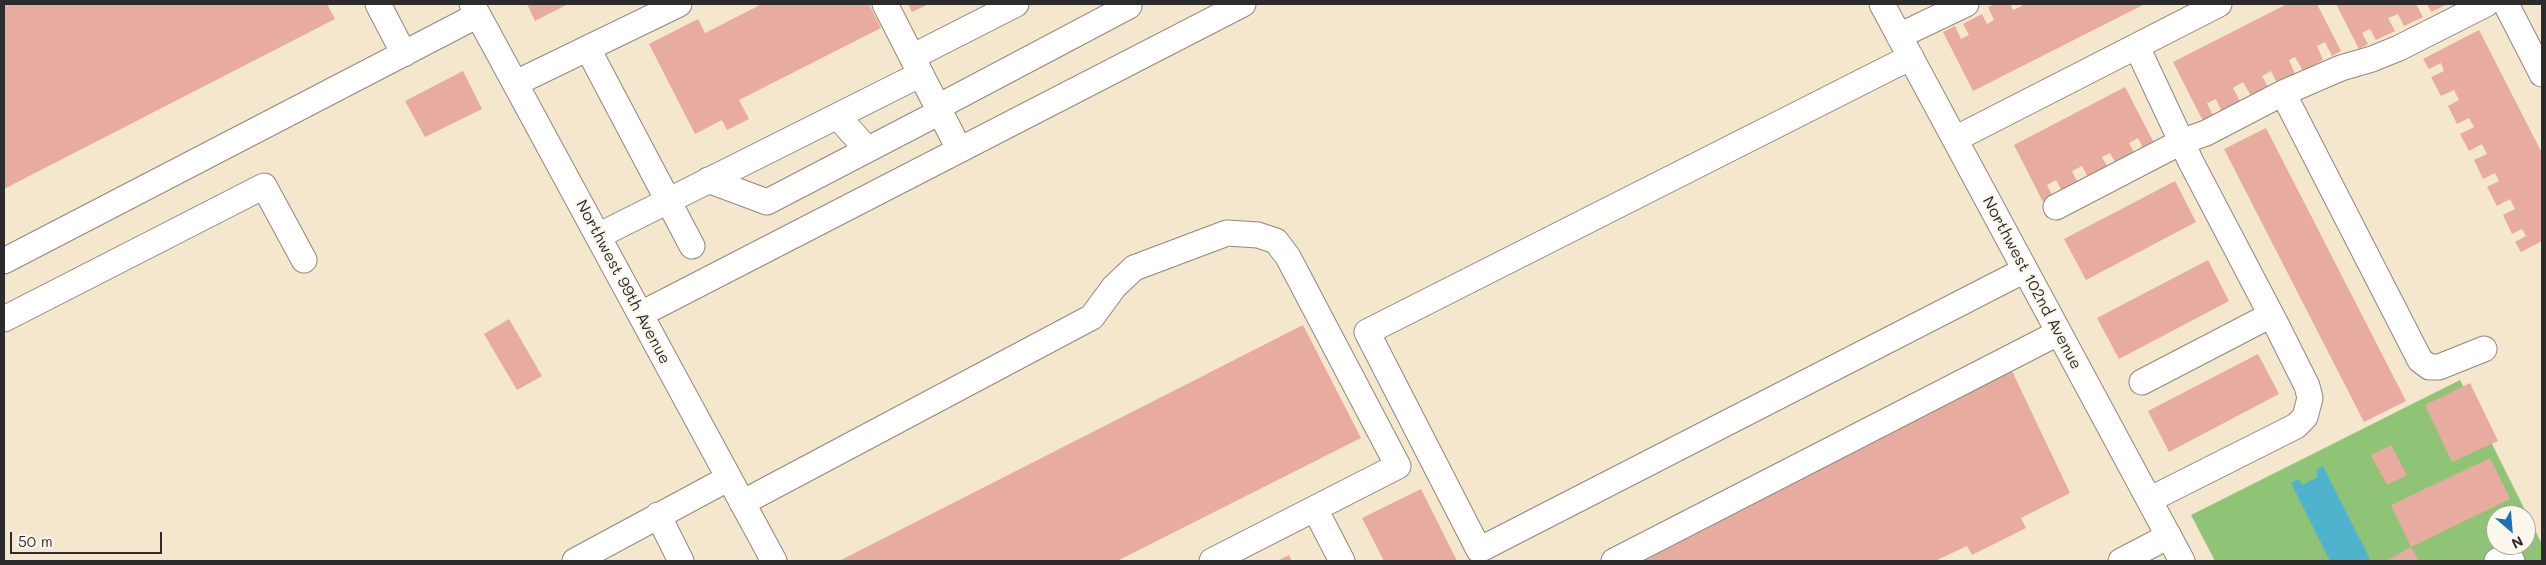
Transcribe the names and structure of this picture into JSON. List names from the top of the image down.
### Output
{
  "streets": {
    "street": ["Northwest 99th Avenue", "Northwest 102nd Avenue"]
  },
  "scale_bar": "50 m",
  "north": "bottom right"
}
